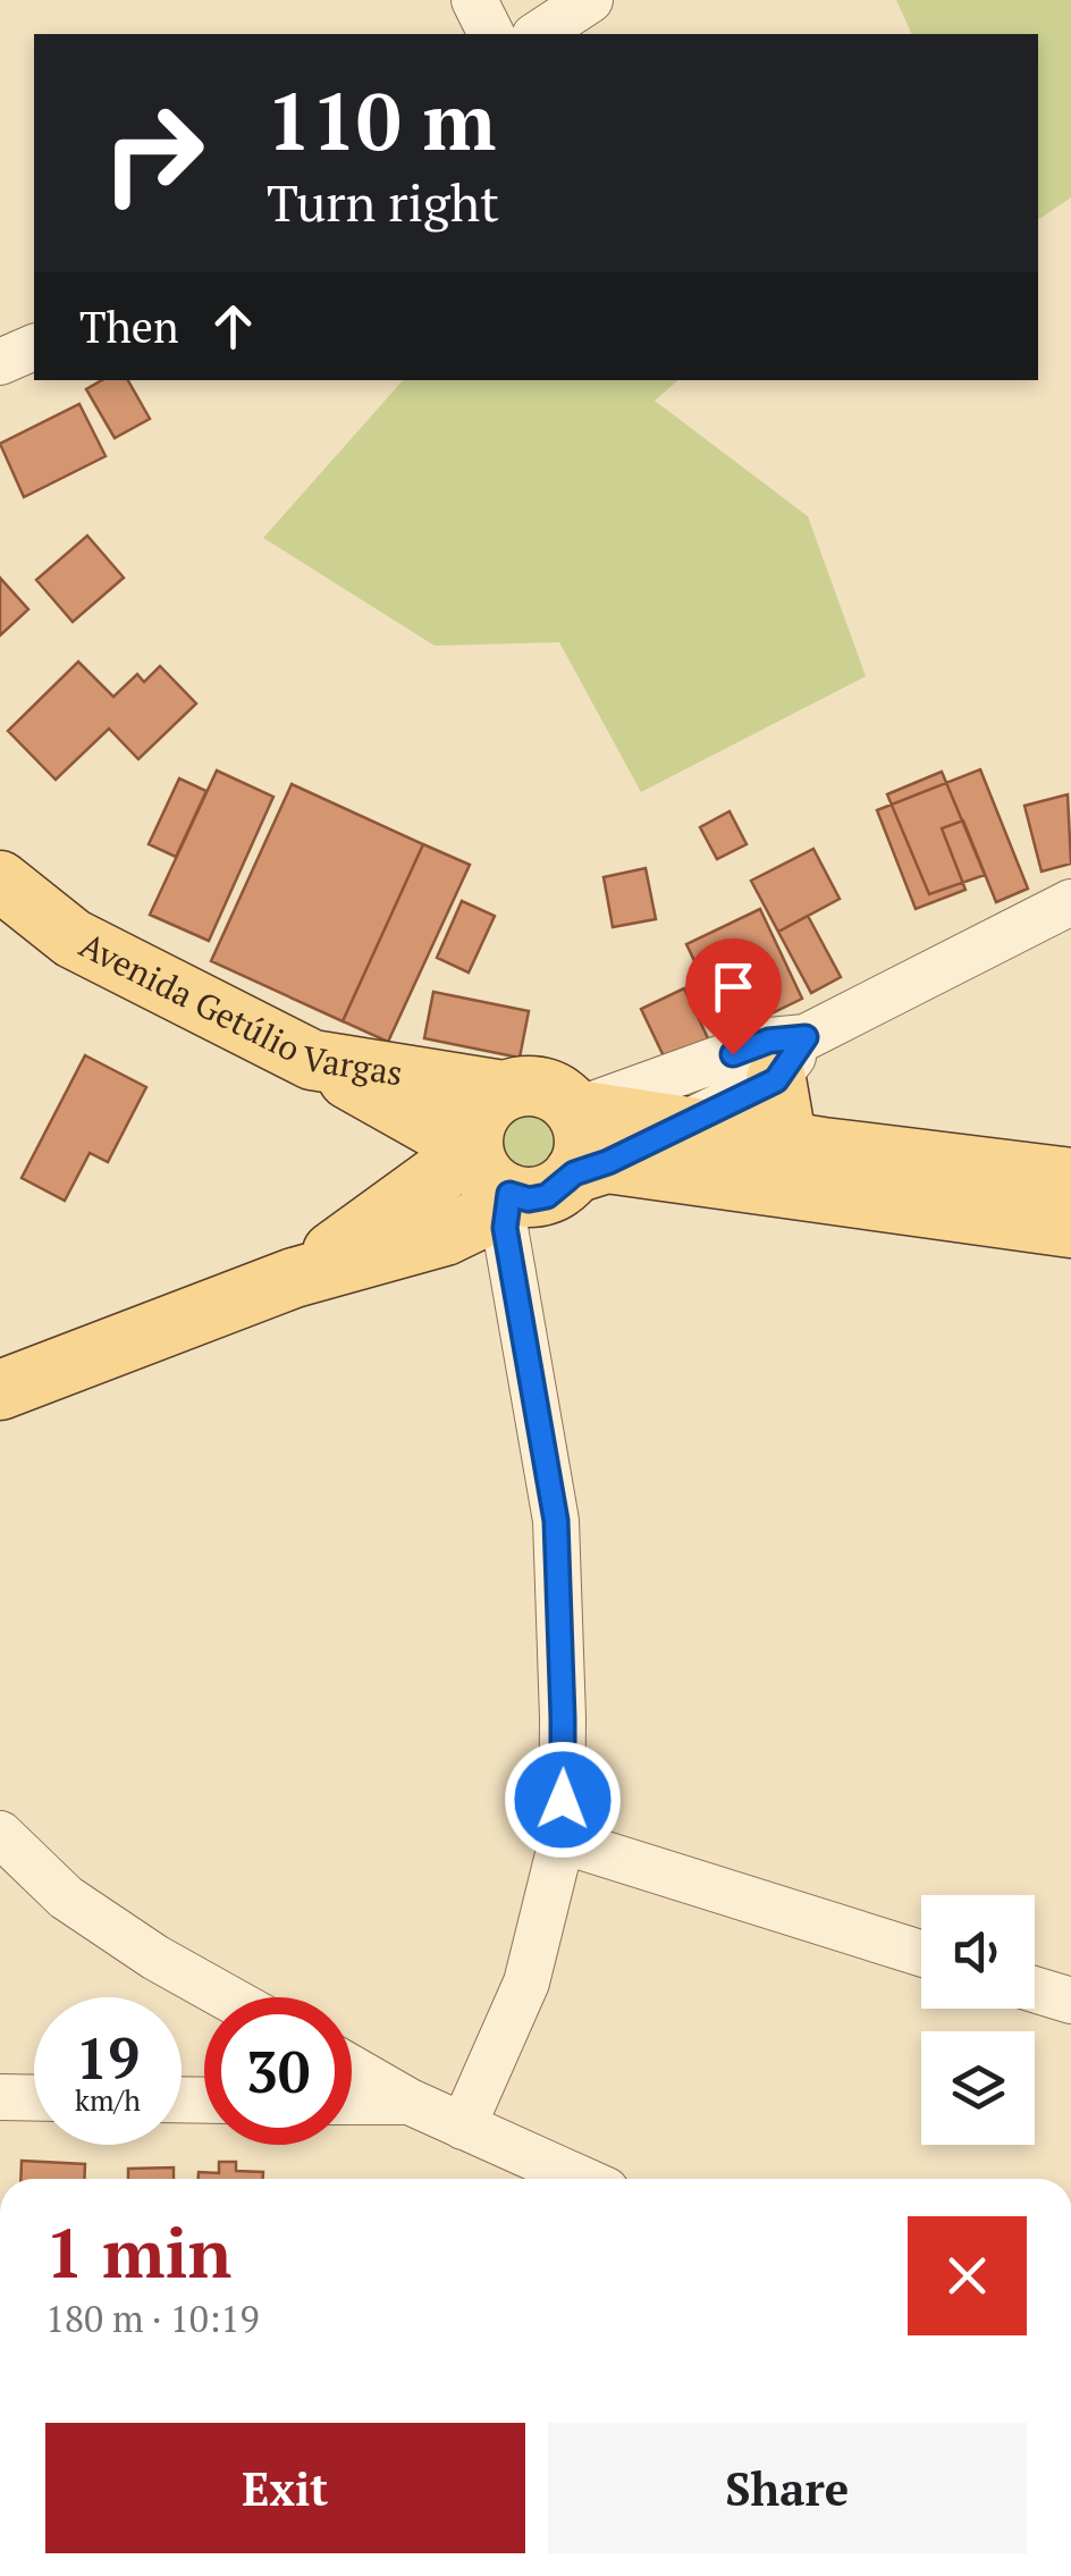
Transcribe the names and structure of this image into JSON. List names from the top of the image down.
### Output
{
  "streets": {
    "main road": ["Avenida Getúlio Vargas"]
  },
  "page": {
    "turn": ["110 m", "Turn right"],
    "then": "Then",
    "speed": "19 km/h",
    "limit": "30",
    "heading": ["1 min", "180 m · 10:19"],
    "buttons": ["Exit", "Share"]
  }
}
